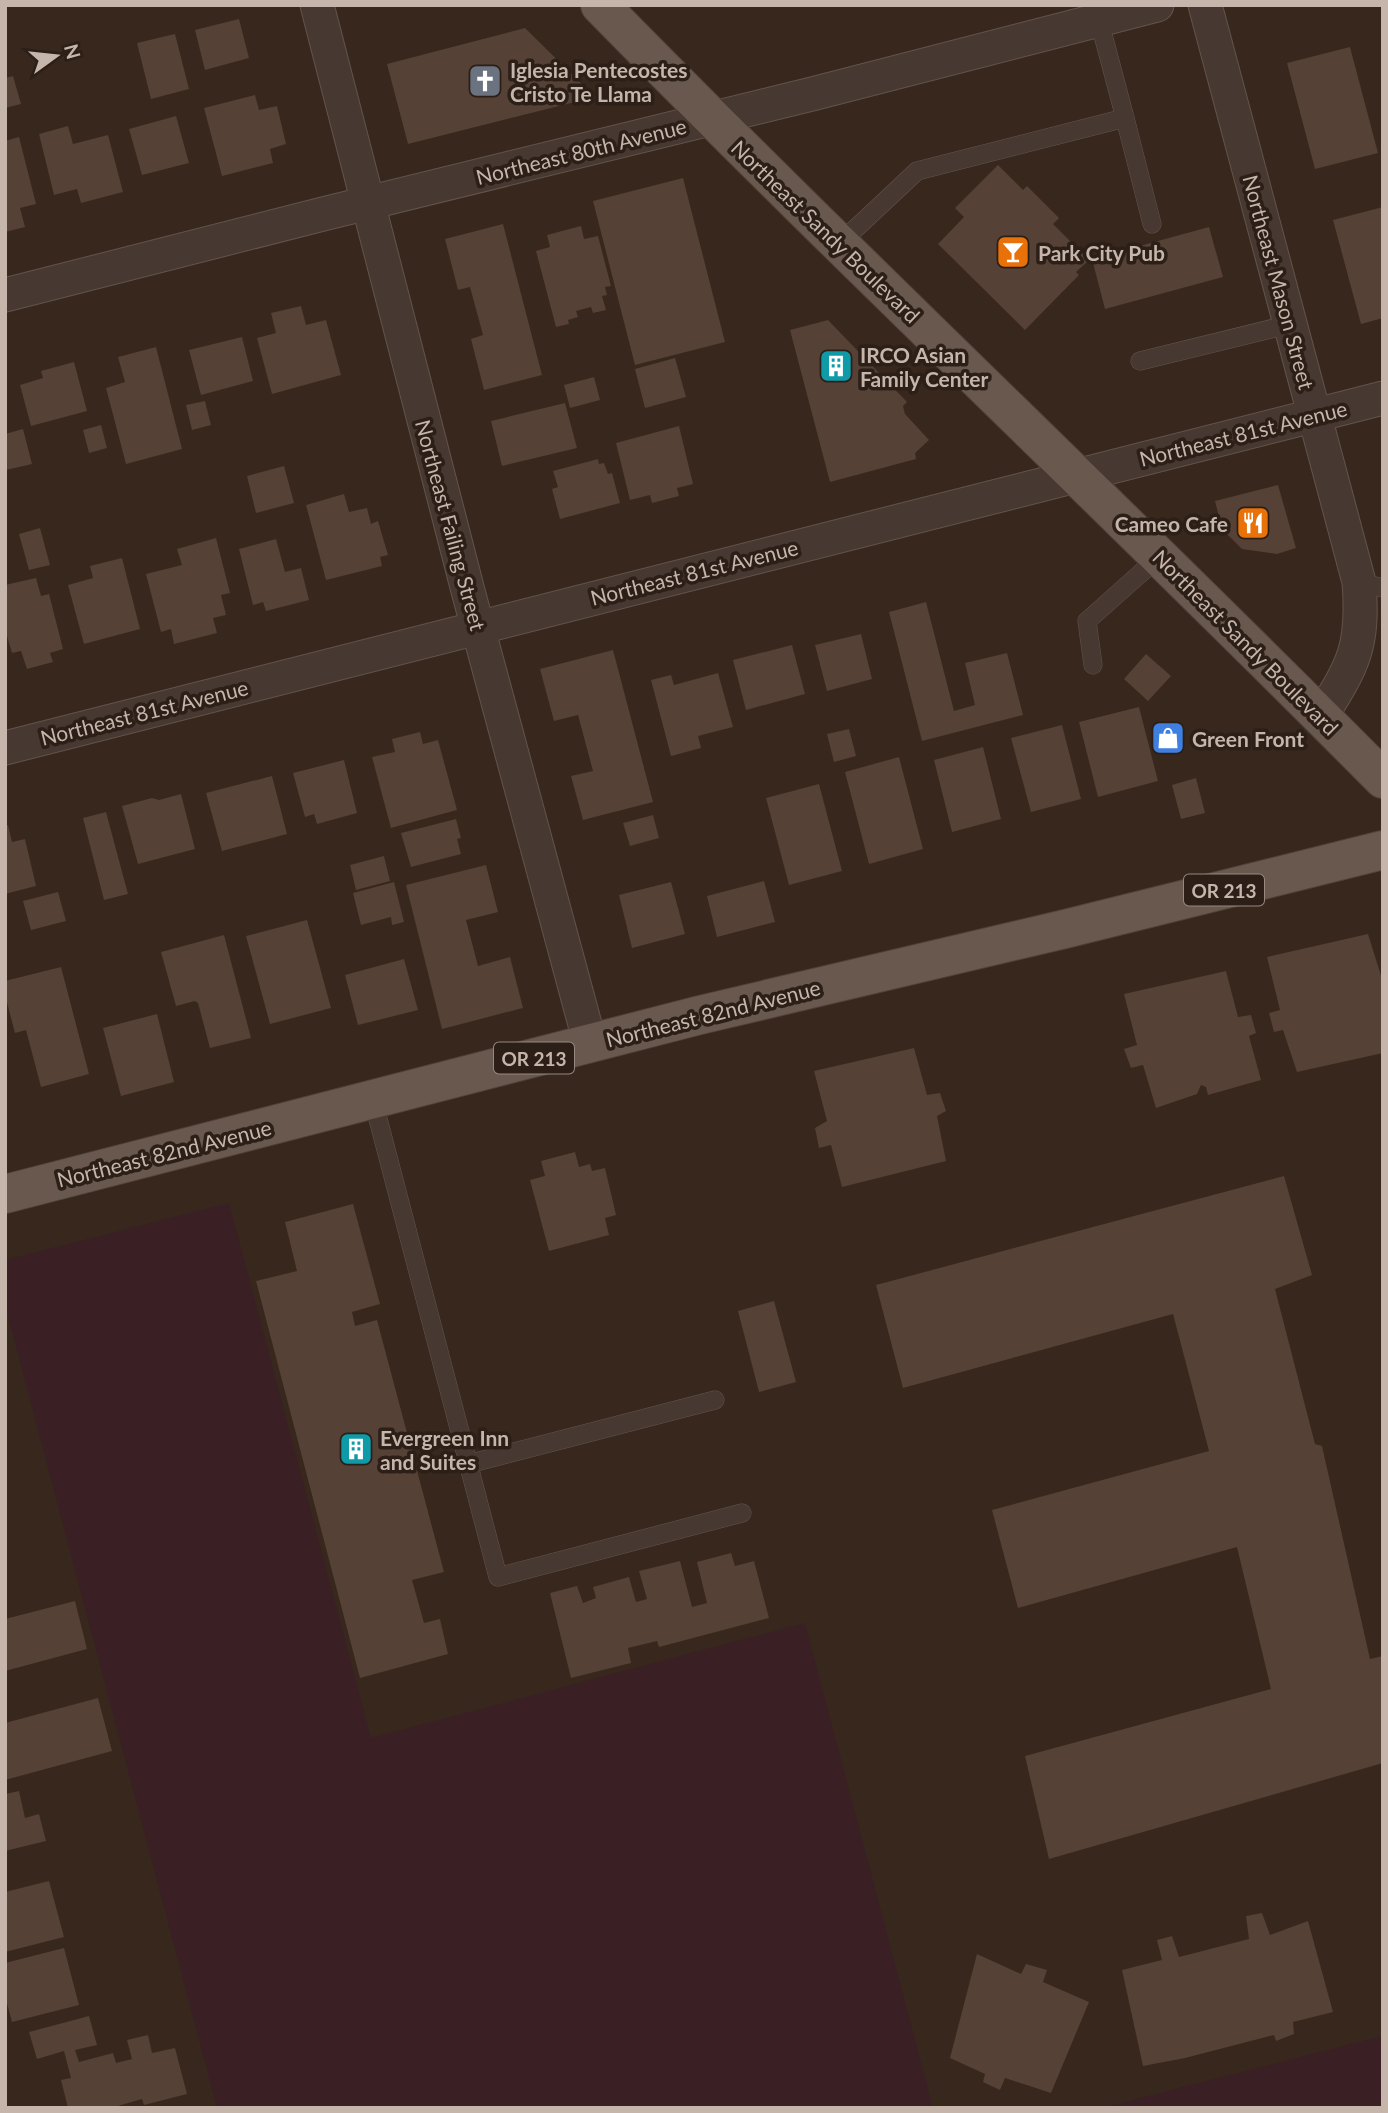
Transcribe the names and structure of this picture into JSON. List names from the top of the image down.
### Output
{
  "streets": {
    "main road": ["Northeast Sandy Boulevard", "OR 213", "Northeast 82nd Avenue"],
    "street": [
      "Northeast 80th Avenue",
      "Northeast Mason Street",
      "Northeast 81st Avenue",
      "Northeast Failing Street"
    ]
  },
  "crossings": [
    ["Northeast 80th Avenue", "Northeast Sandy Boulevard"],
    ["Northeast 80th Avenue", "Northeast Failing Street"],
    ["Northeast Sandy Boulevard", "Northeast Mason Street"],
    ["Northeast Sandy Boulevard", "Northeast 81st Avenue"],
    ["Northeast Mason Street", "Northeast 81st Avenue"],
    ["Northeast 81st Avenue", "Northeast Failing Street"],
    ["Northeast Failing Street", "Northeast 82nd Avenue"]
  ],
  "places": {
    "church": ["Iglesia Pentecostes Cristo Te Llama"],
    "bar": ["Park City Pub"],
    "building": ["IRCO Asian Family Center", "Evergreen Inn and Suites"],
    "restaurant": ["Cameo Cafe"],
    "shop": ["Green Front"]
  },
  "north": "right"
}
